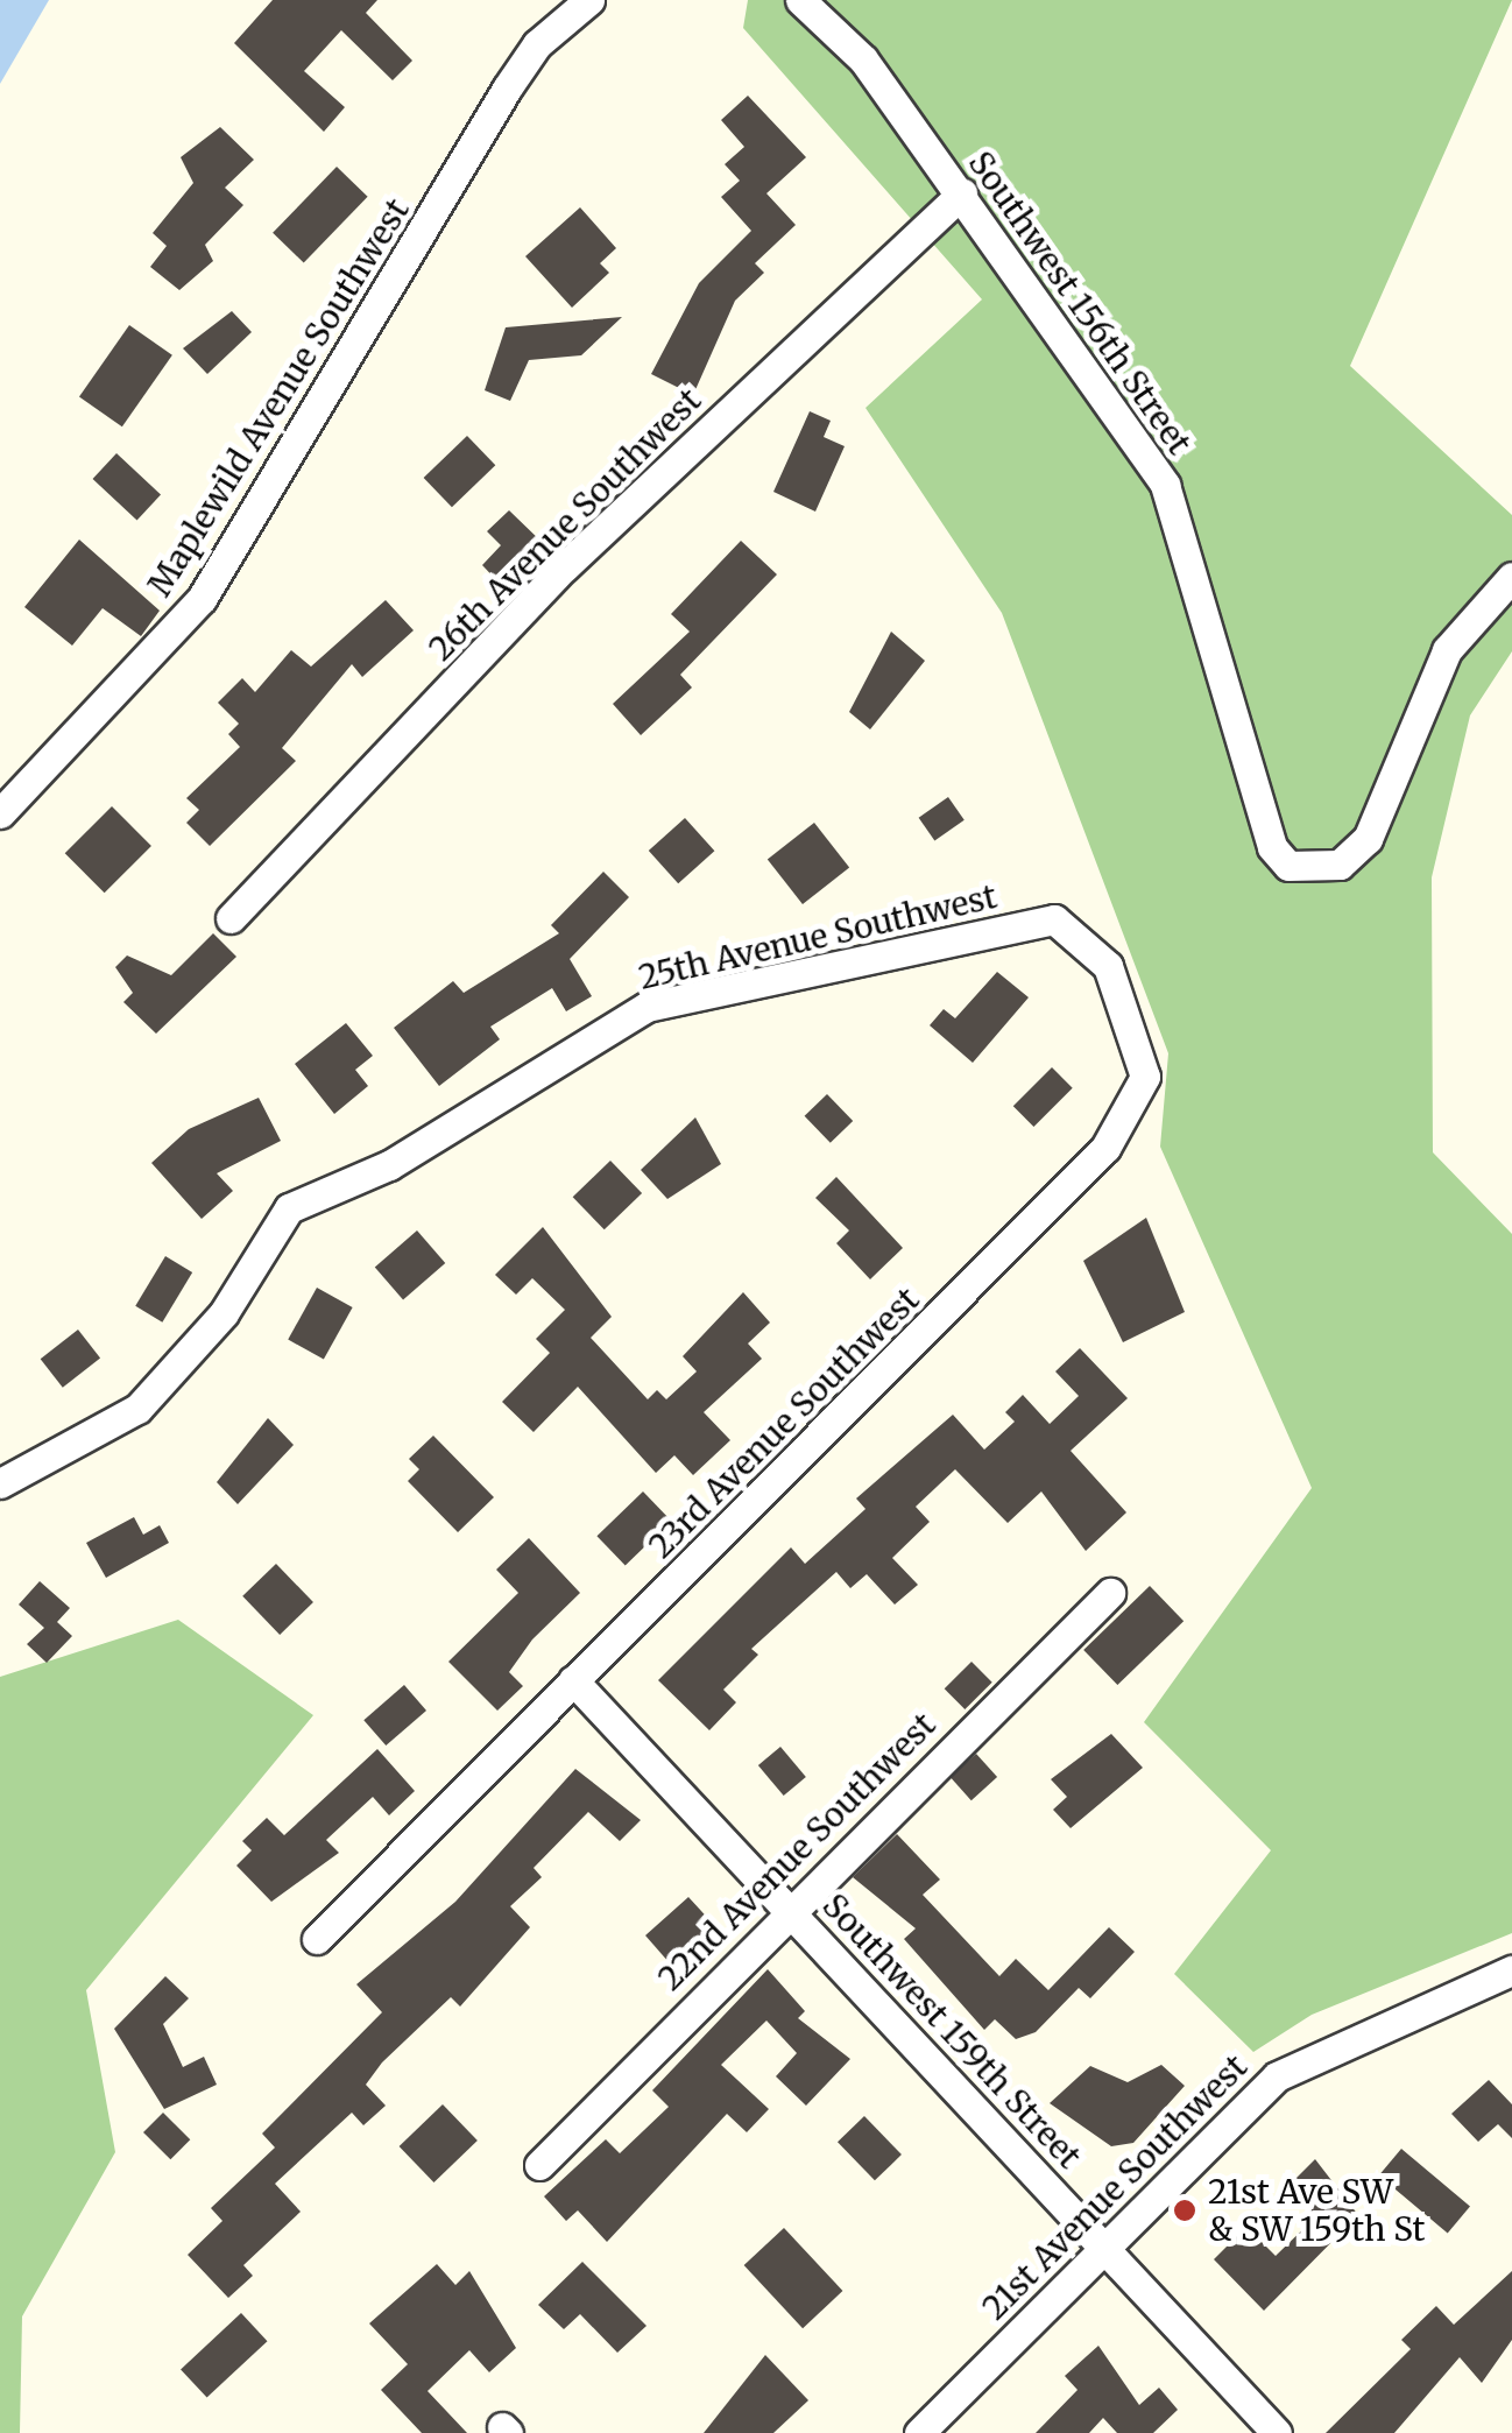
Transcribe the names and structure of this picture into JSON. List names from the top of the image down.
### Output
{
  "streets": {
    "street": [
      "Southwest 156th Street",
      "Maplewild Avenue Southwest",
      "26th Avenue Southwest",
      "25th Avenue Southwest",
      "23rd Avenue Southwest",
      "22nd Avenue Southwest",
      "Southwest 159th Street",
      "21st Avenue Southwest"
    ]
  },
  "crossings": [
    ["Southwest 156th Street", "26th Avenue Southwest"],
    ["25th Avenue Southwest", "23rd Avenue Southwest"],
    ["23rd Avenue Southwest", "Southwest 159th Street"],
    ["22nd Avenue Southwest", "Southwest 159th Street"],
    ["Southwest 159th Street", "21st Avenue Southwest"]
  ],
  "places": ["21st Ave SW & SW 159th St"]
}
